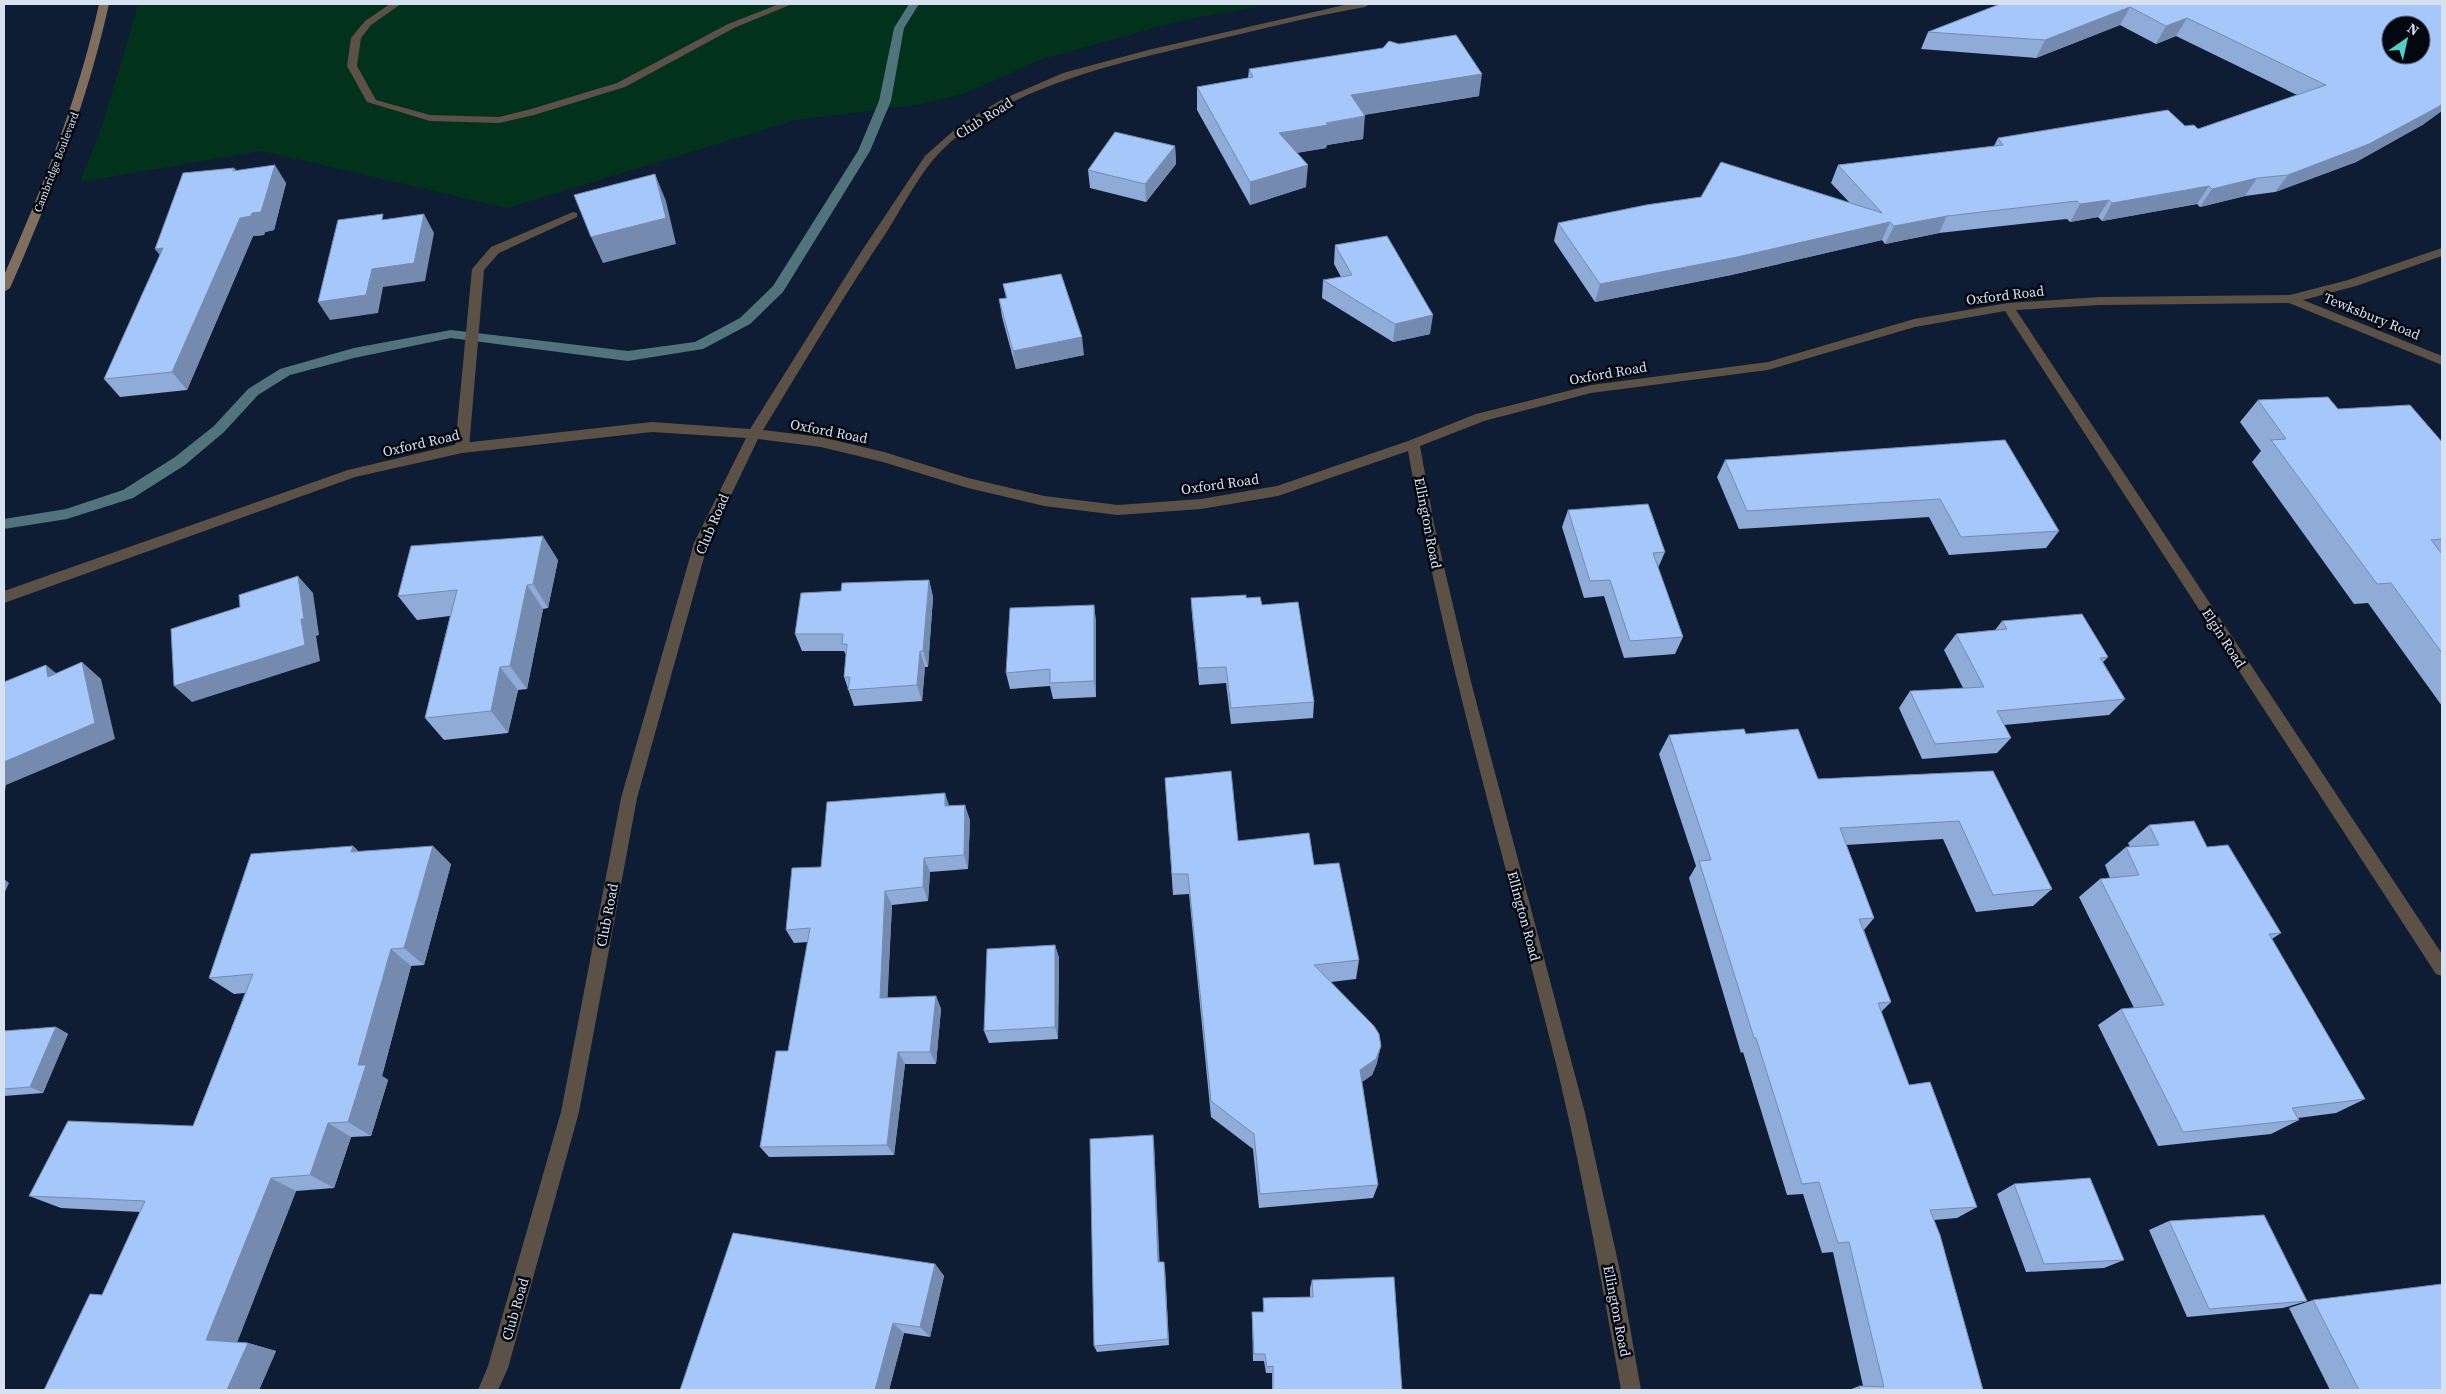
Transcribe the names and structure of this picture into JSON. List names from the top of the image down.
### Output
{
  "streets": {
    "street": [
      "Club Road",
      "Cambridge Boulevard",
      "Oxford Road",
      "Tewksbury Road",
      "Ellington Road",
      "Elgin Road"
    ]
  },
  "crossings": [
    ["Club Road", "Oxford Road"],
    ["Oxford Road", "Tewksbury Road"],
    ["Oxford Road", "Ellington Road"],
    ["Oxford Road", "Elgin Road"]
  ],
  "north": "top right"
}
